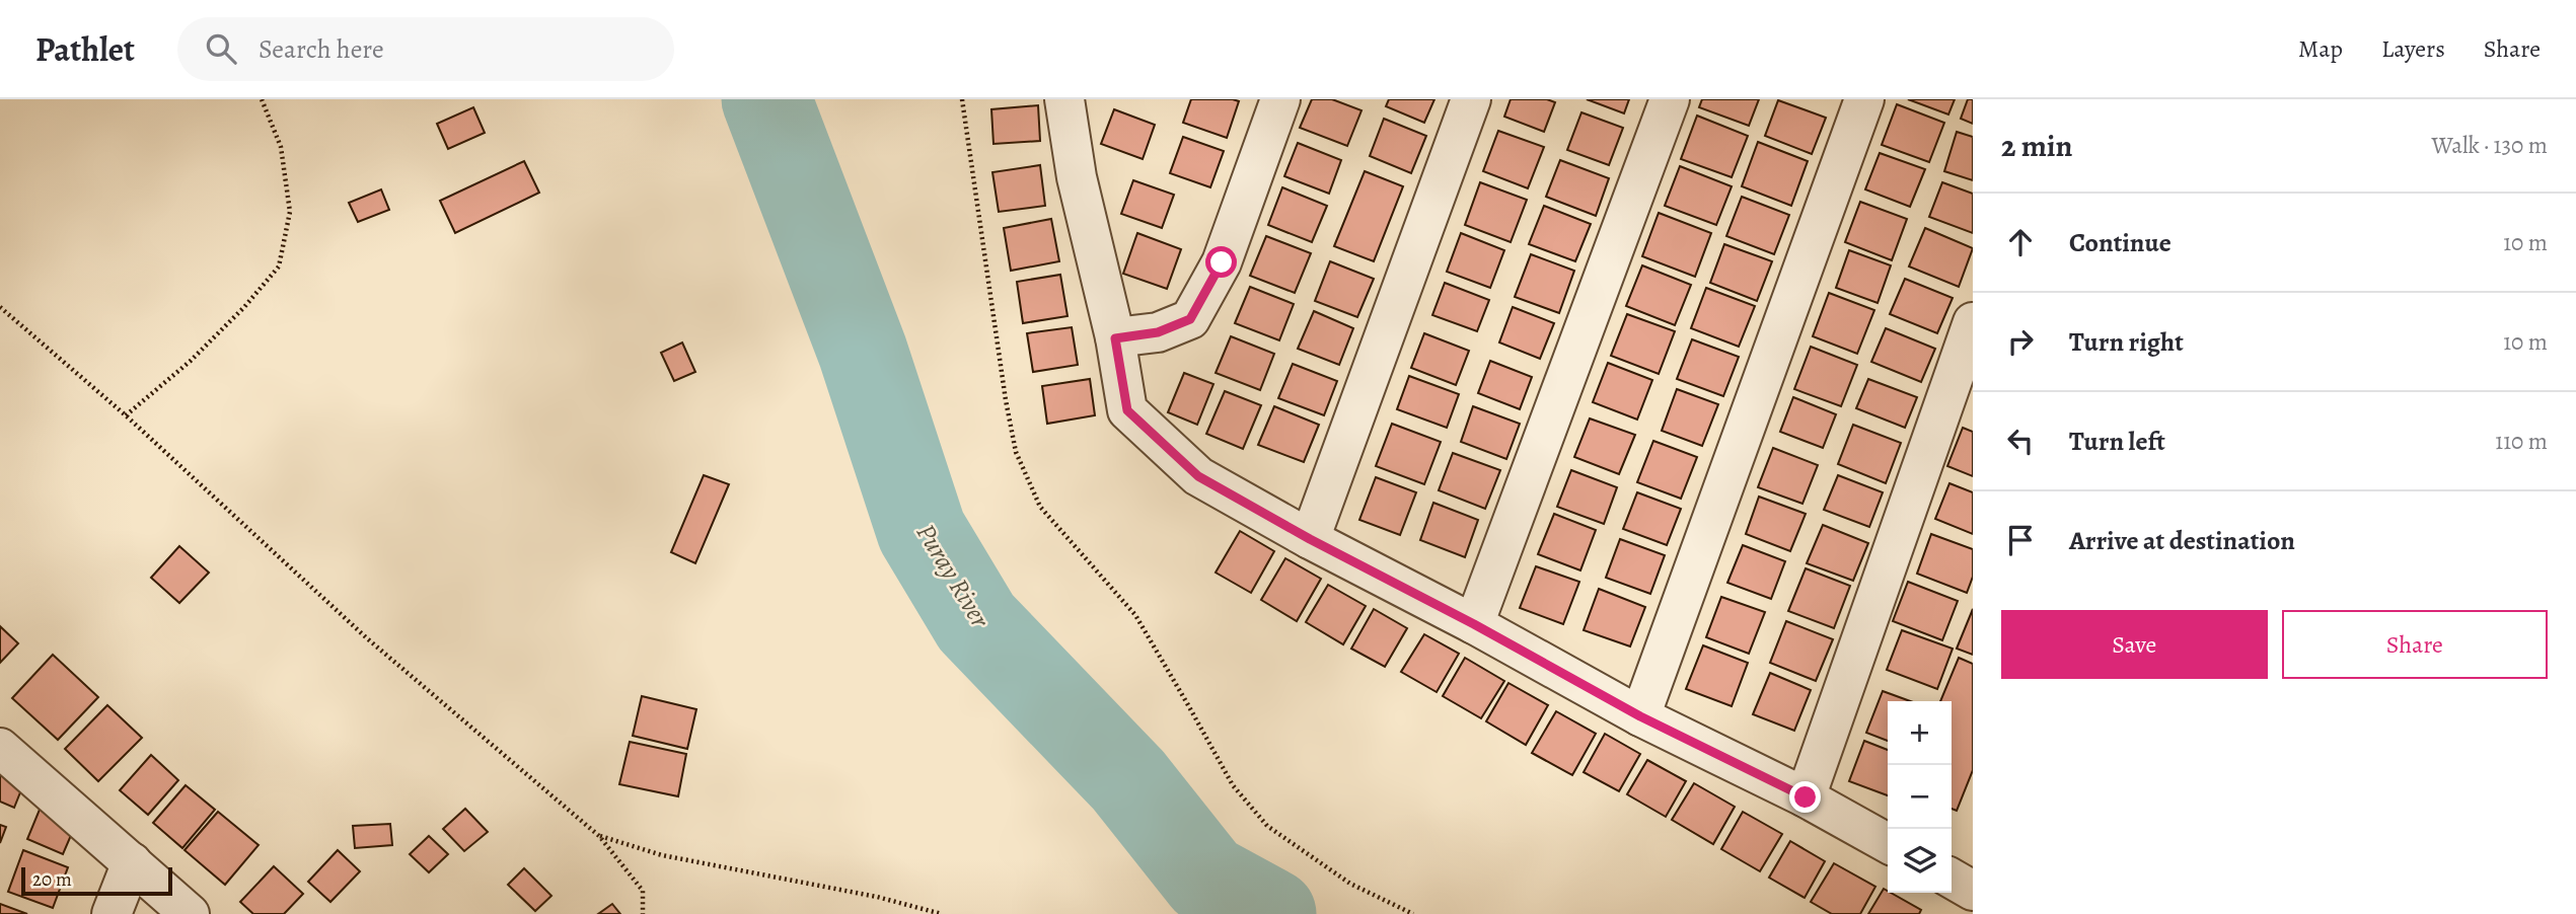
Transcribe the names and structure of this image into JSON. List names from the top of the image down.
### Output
{
  "water": ["Puray River"],
  "scale_bar": "20 m",
  "page": {
    "header": "Pathlet",
    "search": "Search here",
    "nav": ["Map", "Layers", "Share"],
    "heading": ["2 min", "Walk · 130 m"],
    "list": [
      ["Continue", "10 m"],
      ["Turn right", "10 m"],
      ["Turn left", "110 m"],
      "Arrive at destination"
    ],
    "buttons": ["Save", "Share"],
    "map_buttons": ["+", "−"],
    "scale": "20 m"
  }
}
